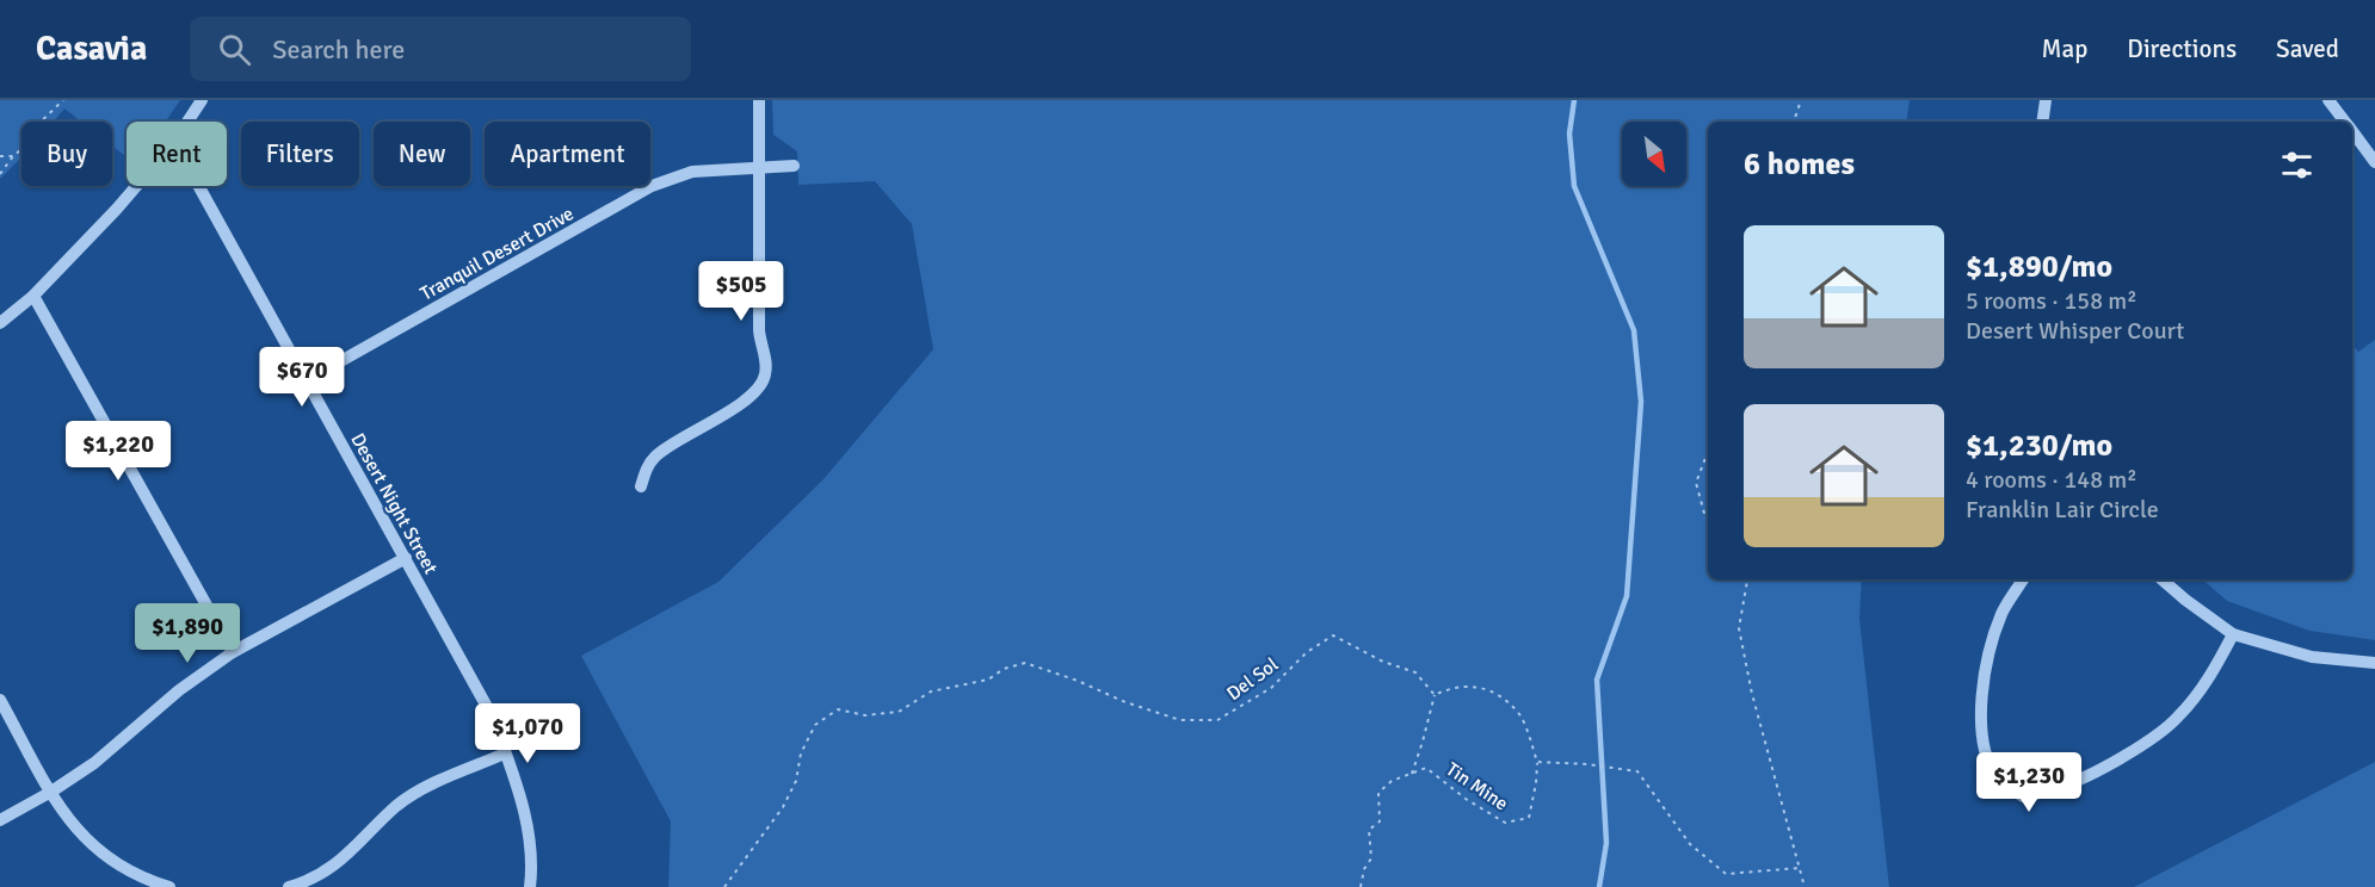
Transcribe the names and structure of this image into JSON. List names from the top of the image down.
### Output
{
  "streets": {
    "street": ["Tranquil Desert Drive", "Desert Night Street"],
    "path": ["Del Sol", "Tin Mine"]
  },
  "crossings": [
    ["Tranquil Desert Drive", "Desert Night Street"]
  ],
  "north": "bottom right",
  "page": {
    "header": "Casavia",
    "search": "Search here",
    "nav": ["Map", "Directions", "Saved"],
    "chip": [
      "Buy",
      "Rent",
      "Filters",
      "New",
      "Apartment"
    ],
    "heading": "6 homes",
    "list": [
      {
        "name": "$1,890/mo",
        "note": "5 rooms · 158 m² · Desert Whisper Court"
      },
      {
        "name": "$1,230/mo",
        "note": "4 rooms · 148 m² · Franklin Lair Circle"
      }
    ],
    "price": [
      "$505",
      "$670",
      "$1,220",
      "$1,890",
      "$1,070",
      "$1,230"
    ]
  }
}
